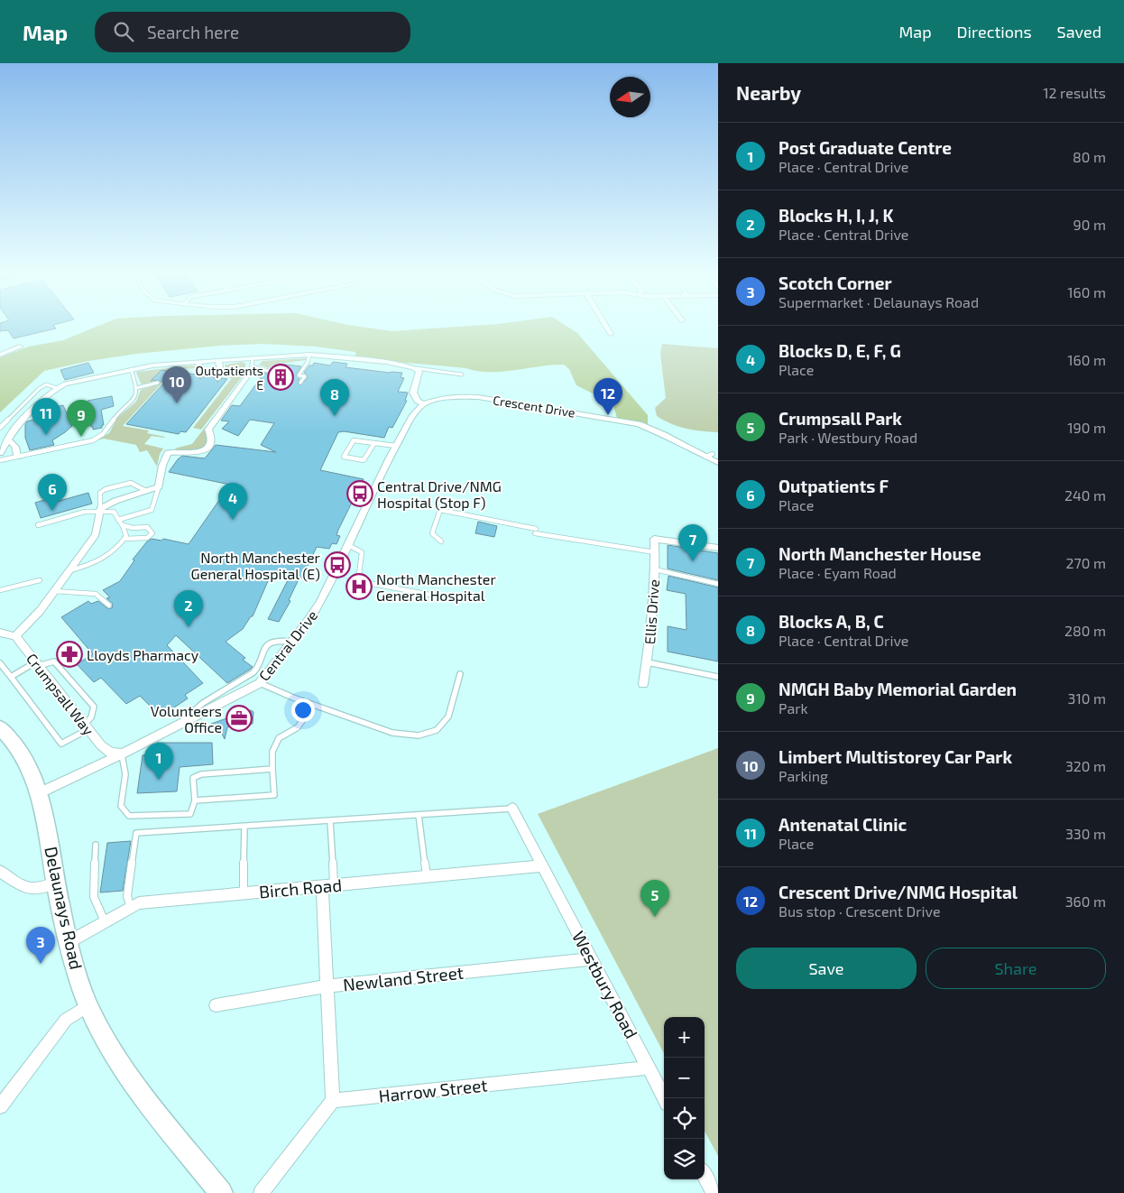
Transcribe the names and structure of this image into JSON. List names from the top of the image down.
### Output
{
  "streets": {
    "street": [
      "Crescent Drive",
      "Ellis Drive",
      "Central Drive",
      "Crumpsall Way",
      "Birch Road",
      "Delaunays Road",
      "Newland Street",
      "Westbury Road",
      "Harrow Street"
    ]
  },
  "crossings": [
    ["Crescent Drive", "Central Drive"],
    ["Central Drive", "Crumpsall Way"],
    ["Central Drive", "Delaunays Road"],
    ["Birch Road", "Delaunays Road"],
    ["Birch Road", "Westbury Road"],
    ["Newland Street", "Westbury Road"],
    ["Westbury Road", "Harrow Street"]
  ],
  "places": {
    "building": ["Outpatients E"],
    "bus stop": ["Central Drive/NMG Hospital (Stop F)", "North Manchester General Hospital (E)"],
    "hospital": ["North Manchester General Hospital"],
    "pharmacy": ["Lloyds Pharmacy"],
    "office": ["Volunteers Office"]
  },
  "north": "left",
  "page": {
    "header": "Map",
    "search": "Search here",
    "nav": ["Map", "Directions", "Saved"],
    "heading": ["Nearby", "12 results"],
    "list": [
      {
        "mark": "1",
        "name": "Post Graduate Centre",
        "note": "Place · Central Drive",
        "value": "80 m"
      },
      {
        "mark": "2",
        "name": "Blocks H, I, J, K",
        "note": "Place · Central Drive",
        "value": "90 m"
      },
      {
        "mark": "3",
        "name": "Scotch Corner",
        "note": "Supermarket · Delaunays Road",
        "value": "160 m"
      },
      {
        "mark": "4",
        "name": "Blocks D, E, F, G",
        "note": "Place",
        "value": "160 m"
      },
      {
        "mark": "5",
        "name": "Crumpsall Park",
        "note": "Park · Westbury Road",
        "value": "190 m"
      },
      {
        "mark": "6",
        "name": "Outpatients F",
        "note": "Place",
        "value": "240 m"
      },
      {
        "mark": "7",
        "name": "North Manchester House",
        "note": "Place · Eyam Road",
        "value": "270 m"
      },
      {
        "mark": "8",
        "name": "Blocks A, B, C",
        "note": "Place · Central Drive",
        "value": "280 m"
      },
      {
        "mark": "9",
        "name": "NMGH Baby Memorial Garden",
        "note": "Park",
        "value": "310 m"
      },
      {
        "mark": "10",
        "name": "Limbert Multistorey Car Park",
        "note": "Parking",
        "value": "320 m"
      },
      {
        "mark": "11",
        "name": "Antenatal Clinic",
        "note": "Place",
        "value": "330 m"
      },
      {
        "mark": "12",
        "name": "Crescent Drive/NMG Hospital",
        "note": "Bus stop · Crescent Drive",
        "value": "360 m"
      }
    ],
    "pins": [
      "10",
      "12",
      "8",
      "11",
      "9",
      "6",
      "4",
      "7",
      "2",
      "1",
      "5",
      "3"
    ],
    "buttons": ["Save", "Share"],
    "map_buttons": ["+", "−"]
  }
}
